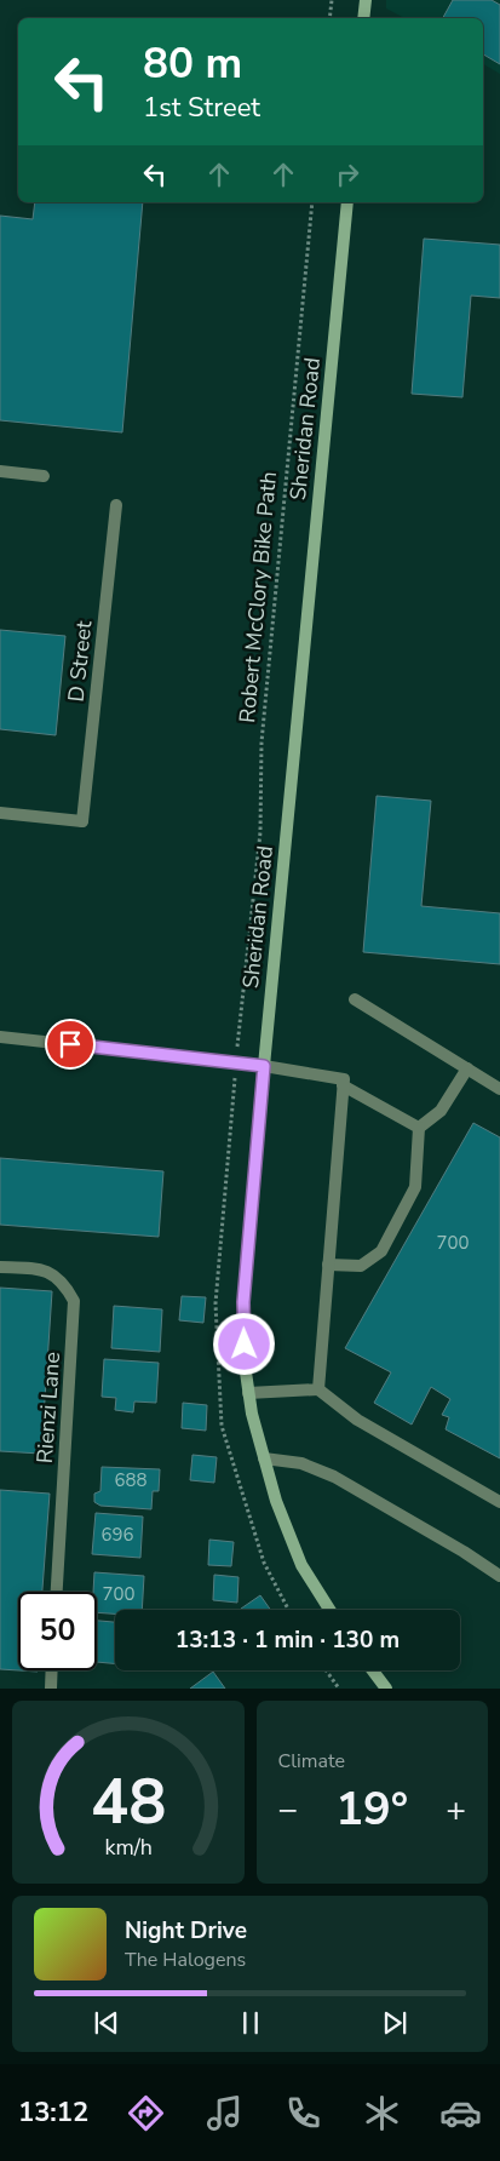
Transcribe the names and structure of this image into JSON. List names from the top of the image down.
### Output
{
  "streets": {
    "main road": ["Sheridan Road"],
    "street": ["D Street", "Rienzi Lane"],
    "path": ["Robert McClory Bike Path"]
  },
  "house_numbers": [
    "700",
    "688",
    "696",
    "700"
  ],
  "page": {
    "turn": ["80 m", "1st Street"],
    "limit": "50",
    "trip": "13:13 · 1 min · 130 m",
    "tile": "Climate",
    "heat": ["−", "19°", "+"],
    "song": ["Night Drive", "The Halogens"],
    "tabs": "13:12",
    "gauge": ["48", "km/h"]
  }
}
